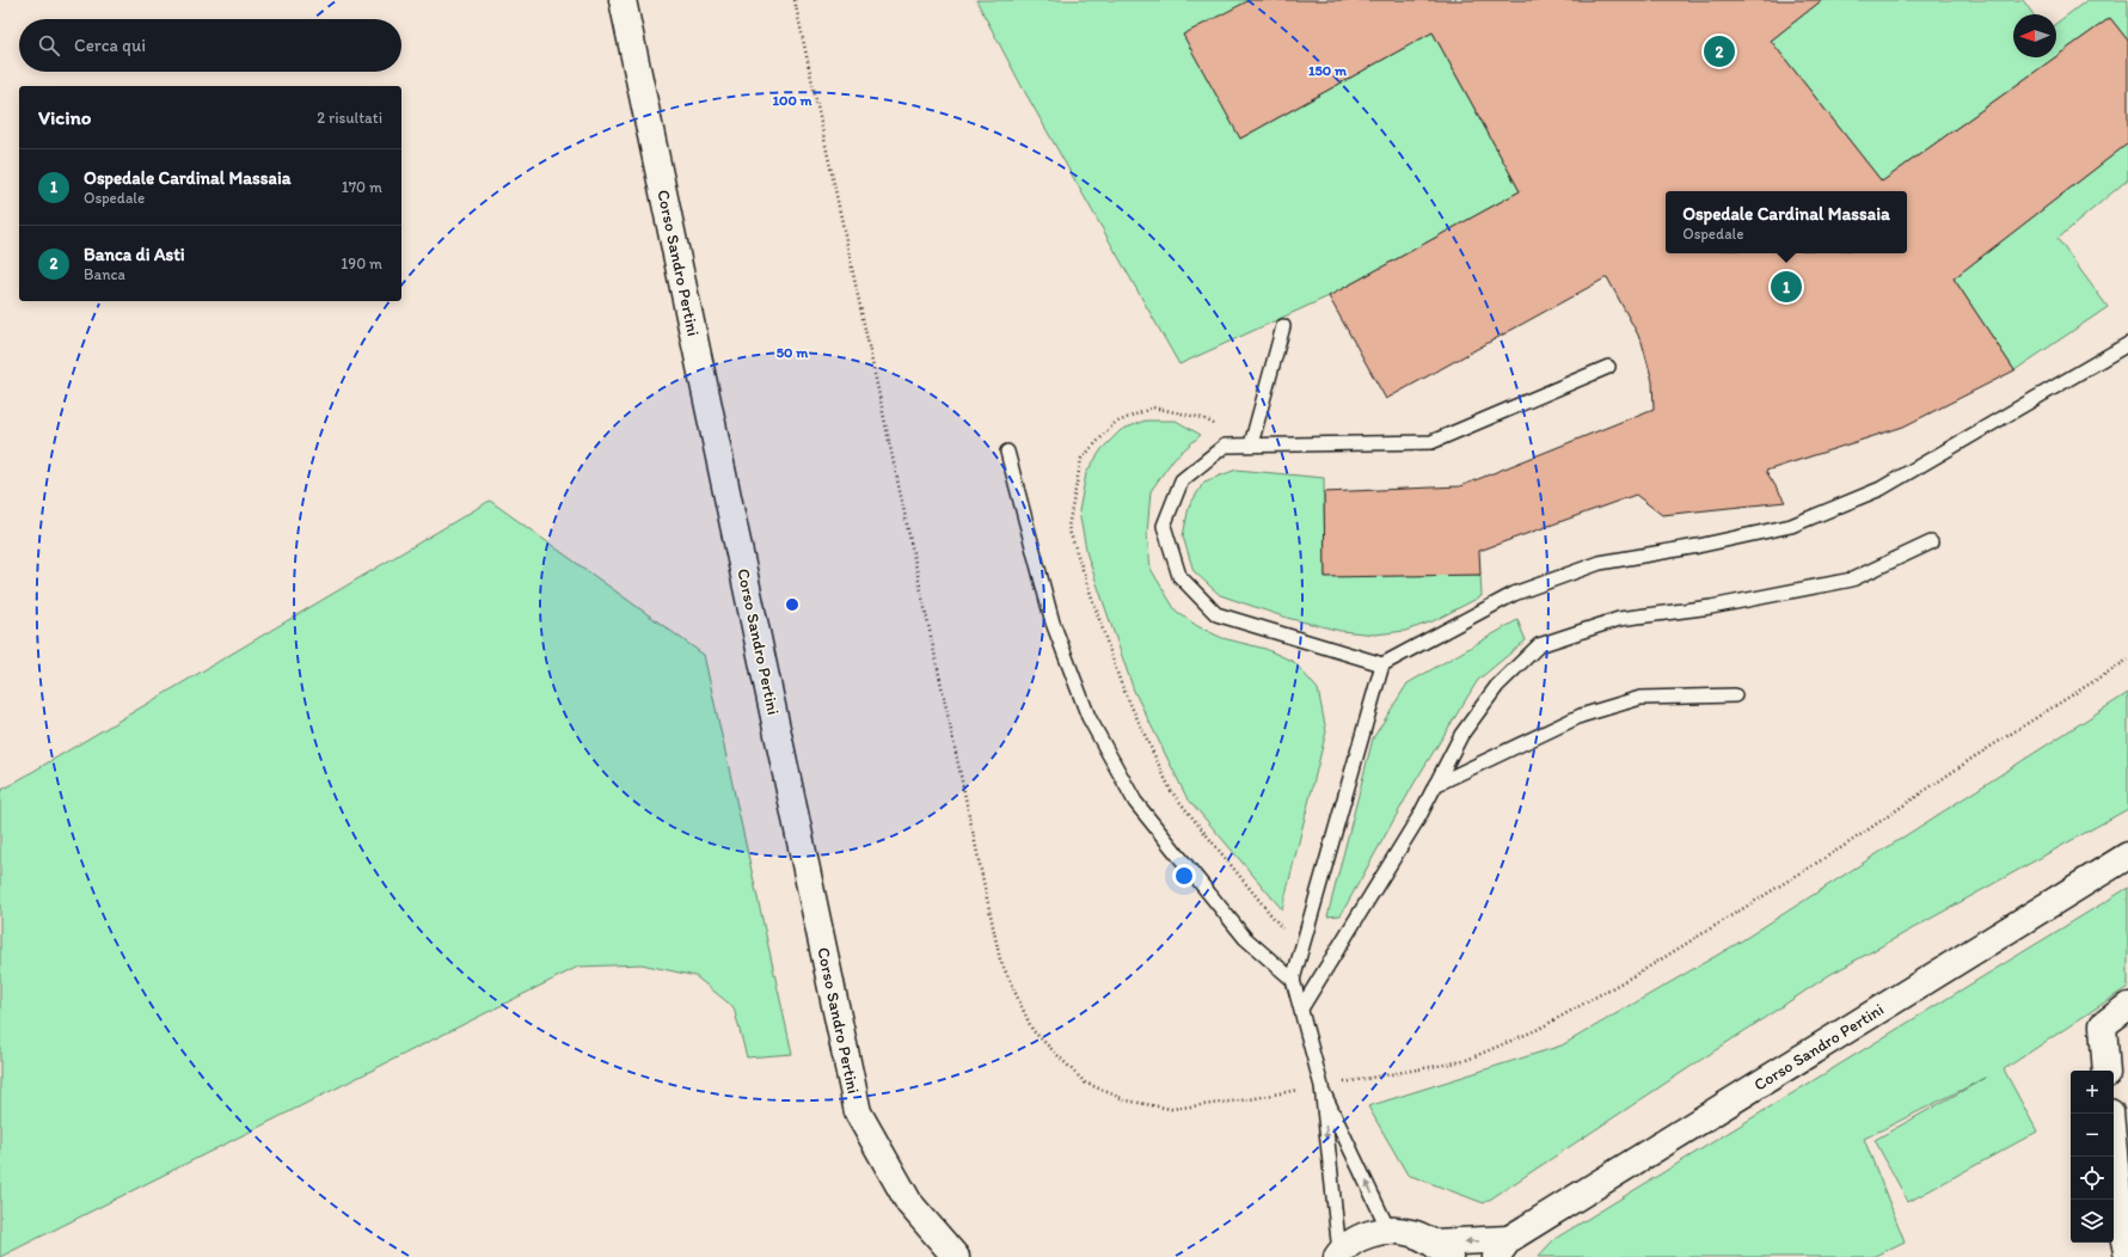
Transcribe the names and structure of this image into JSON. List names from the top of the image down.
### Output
{
  "streets": {
    "street": ["Corso Sandro Pertini"]
  },
  "north": "left",
  "page": {
    "search": "Cerca qui",
    "pins": ["2", "1"],
    "heading": ["Vicino", "2 risultati"],
    "list": [
      {
        "mark": "1",
        "name": "Ospedale Cardinal Massaia",
        "note": "Ospedale",
        "value": "170 m"
      },
      {
        "mark": "2",
        "name": "Banca di Asti",
        "note": "Banca",
        "value": "190 m"
      }
    ],
    "popup": ["Ospedale Cardinal Massaia", "Ospedale"],
    "map_buttons": ["+", "−"]
  },
  "rings": ["150 m", "100 m", "50 m"]
}
